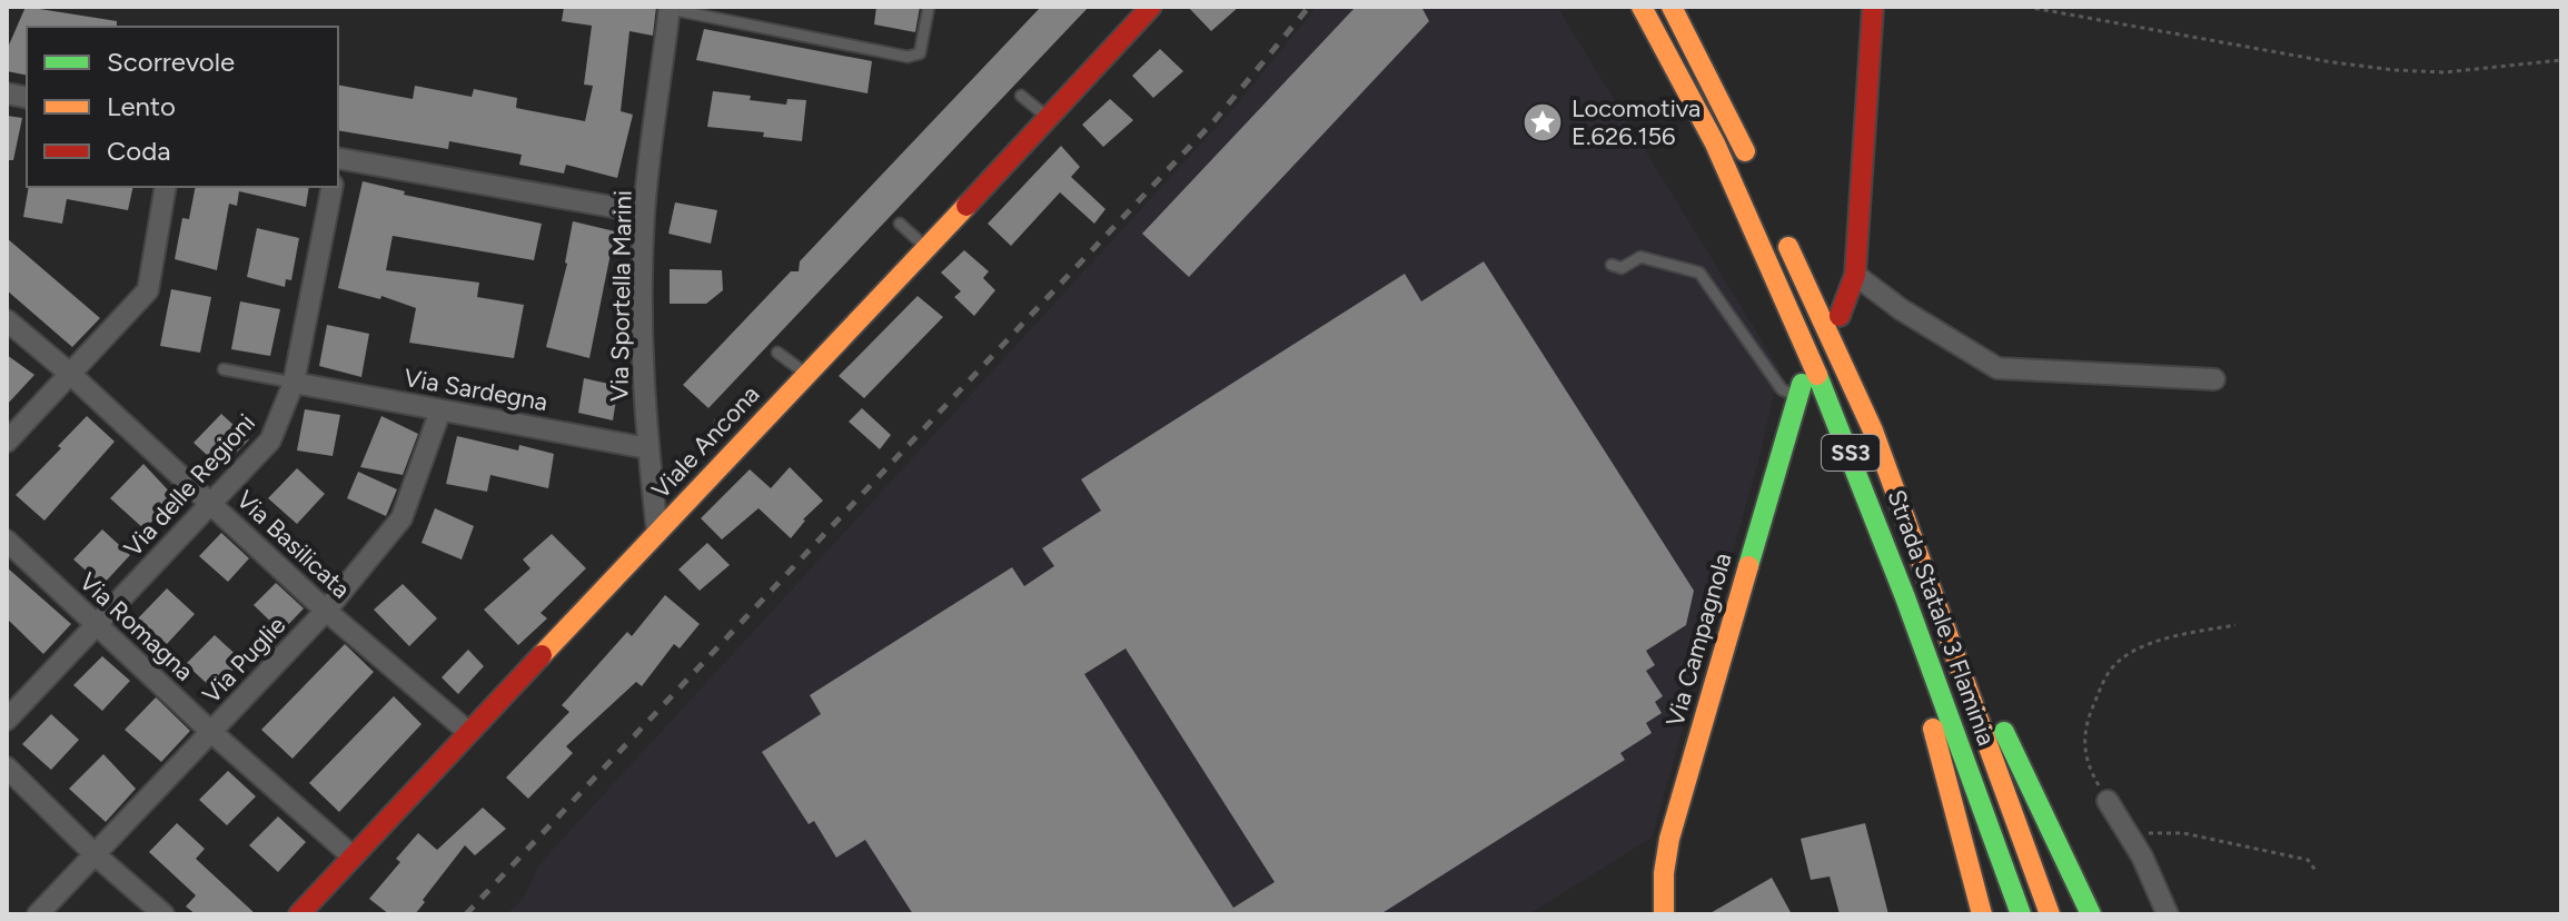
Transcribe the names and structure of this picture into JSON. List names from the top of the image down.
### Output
{
  "streets": {
    "main road": [
      "Viale Ancona",
      "SS3",
      "Strada Statale 3 Flaminia",
      "Via Campagnola"
    ],
    "street": [
      "Via Sportella Marini",
      "Via Sardegna",
      "Via delle Regioni",
      "Via Basilicata",
      "Via Romagna",
      "Via Puglie"
    ]
  },
  "crossings": [
    ["Via Sportella Marini", "Via Sardegna"],
    ["Via Sportella Marini", "Viale Ancona"],
    ["Via Sardegna", "Via delle Regioni"],
    ["Via Sardegna", "Via Puglie"],
    ["Viale Ancona", "Via Basilicata"],
    ["Viale Ancona", "Via Romagna"],
    ["Via delle Regioni", "Via Basilicata"],
    ["Via delle Regioni", "Via Romagna"],
    ["Via Basilicata", "Via Puglie"],
    ["Via Romagna", "Via Puglie"]
  ],
  "places": {
    "place": ["Locomotiva E.626.156"]
  },
  "legend": ["Scorrevole", "Lento", "Coda"]
}
